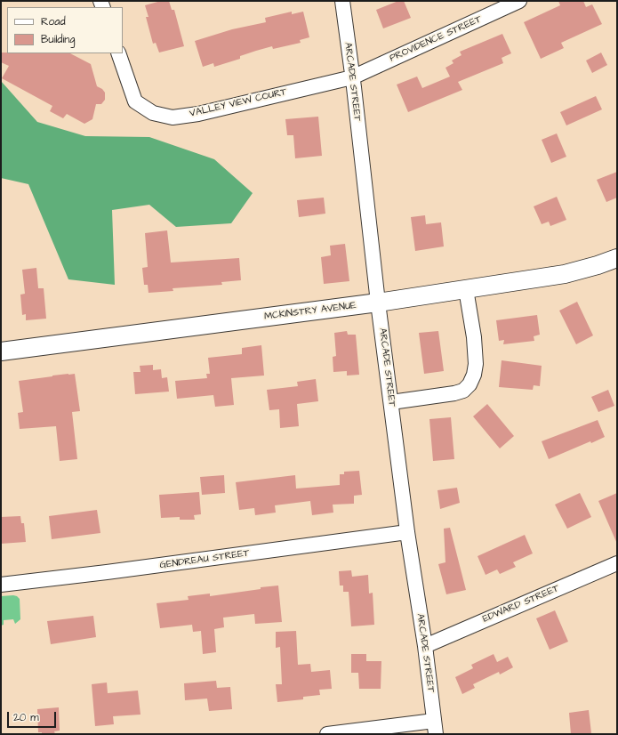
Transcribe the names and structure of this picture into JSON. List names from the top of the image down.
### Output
{
  "streets": {
    "street": [
      "PROVIDENCE STREET",
      "ARCADE STREET",
      "VALLEY VIEW COURT",
      "MCKINSTRY AVENUE",
      "GENDREAU STREET",
      "EDWARD STREET"
    ]
  },
  "crossings": [
    ["PROVIDENCE STREET", "ARCADE STREET"],
    ["PROVIDENCE STREET", "VALLEY VIEW COURT"],
    ["ARCADE STREET", "VALLEY VIEW COURT"],
    ["ARCADE STREET", "MCKINSTRY AVENUE"],
    ["ARCADE STREET", "GENDREAU STREET"],
    ["ARCADE STREET", "EDWARD STREET"]
  ],
  "legend": ["Road", "Building"],
  "scale_bar": "20 m"
}
